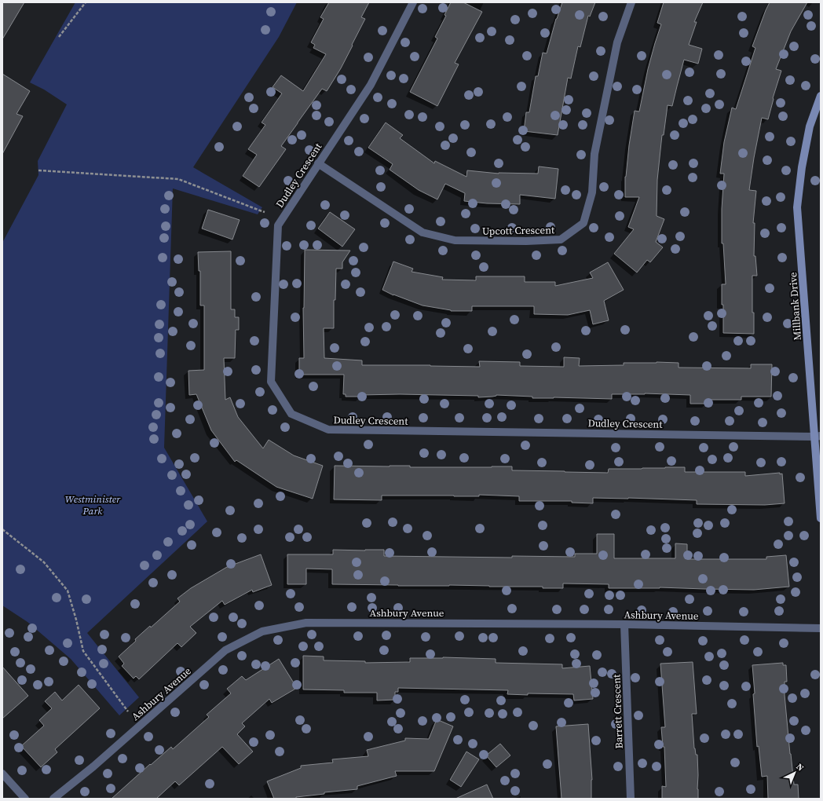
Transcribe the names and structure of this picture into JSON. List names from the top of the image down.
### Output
{
  "streets": {
    "street": [
      "Dudley Crescent",
      "Upcott Crescent",
      "Millbank Drive",
      "Ashbury Avenue",
      "Barrett Crescent"
    ]
  },
  "crossings": [
    ["Dudley Crescent", "Upcott Crescent"],
    ["Dudley Crescent", "Millbank Drive"],
    ["Ashbury Avenue", "Barrett Crescent"]
  ],
  "parks": ["Westminister Park"],
  "north": "top right"
}
